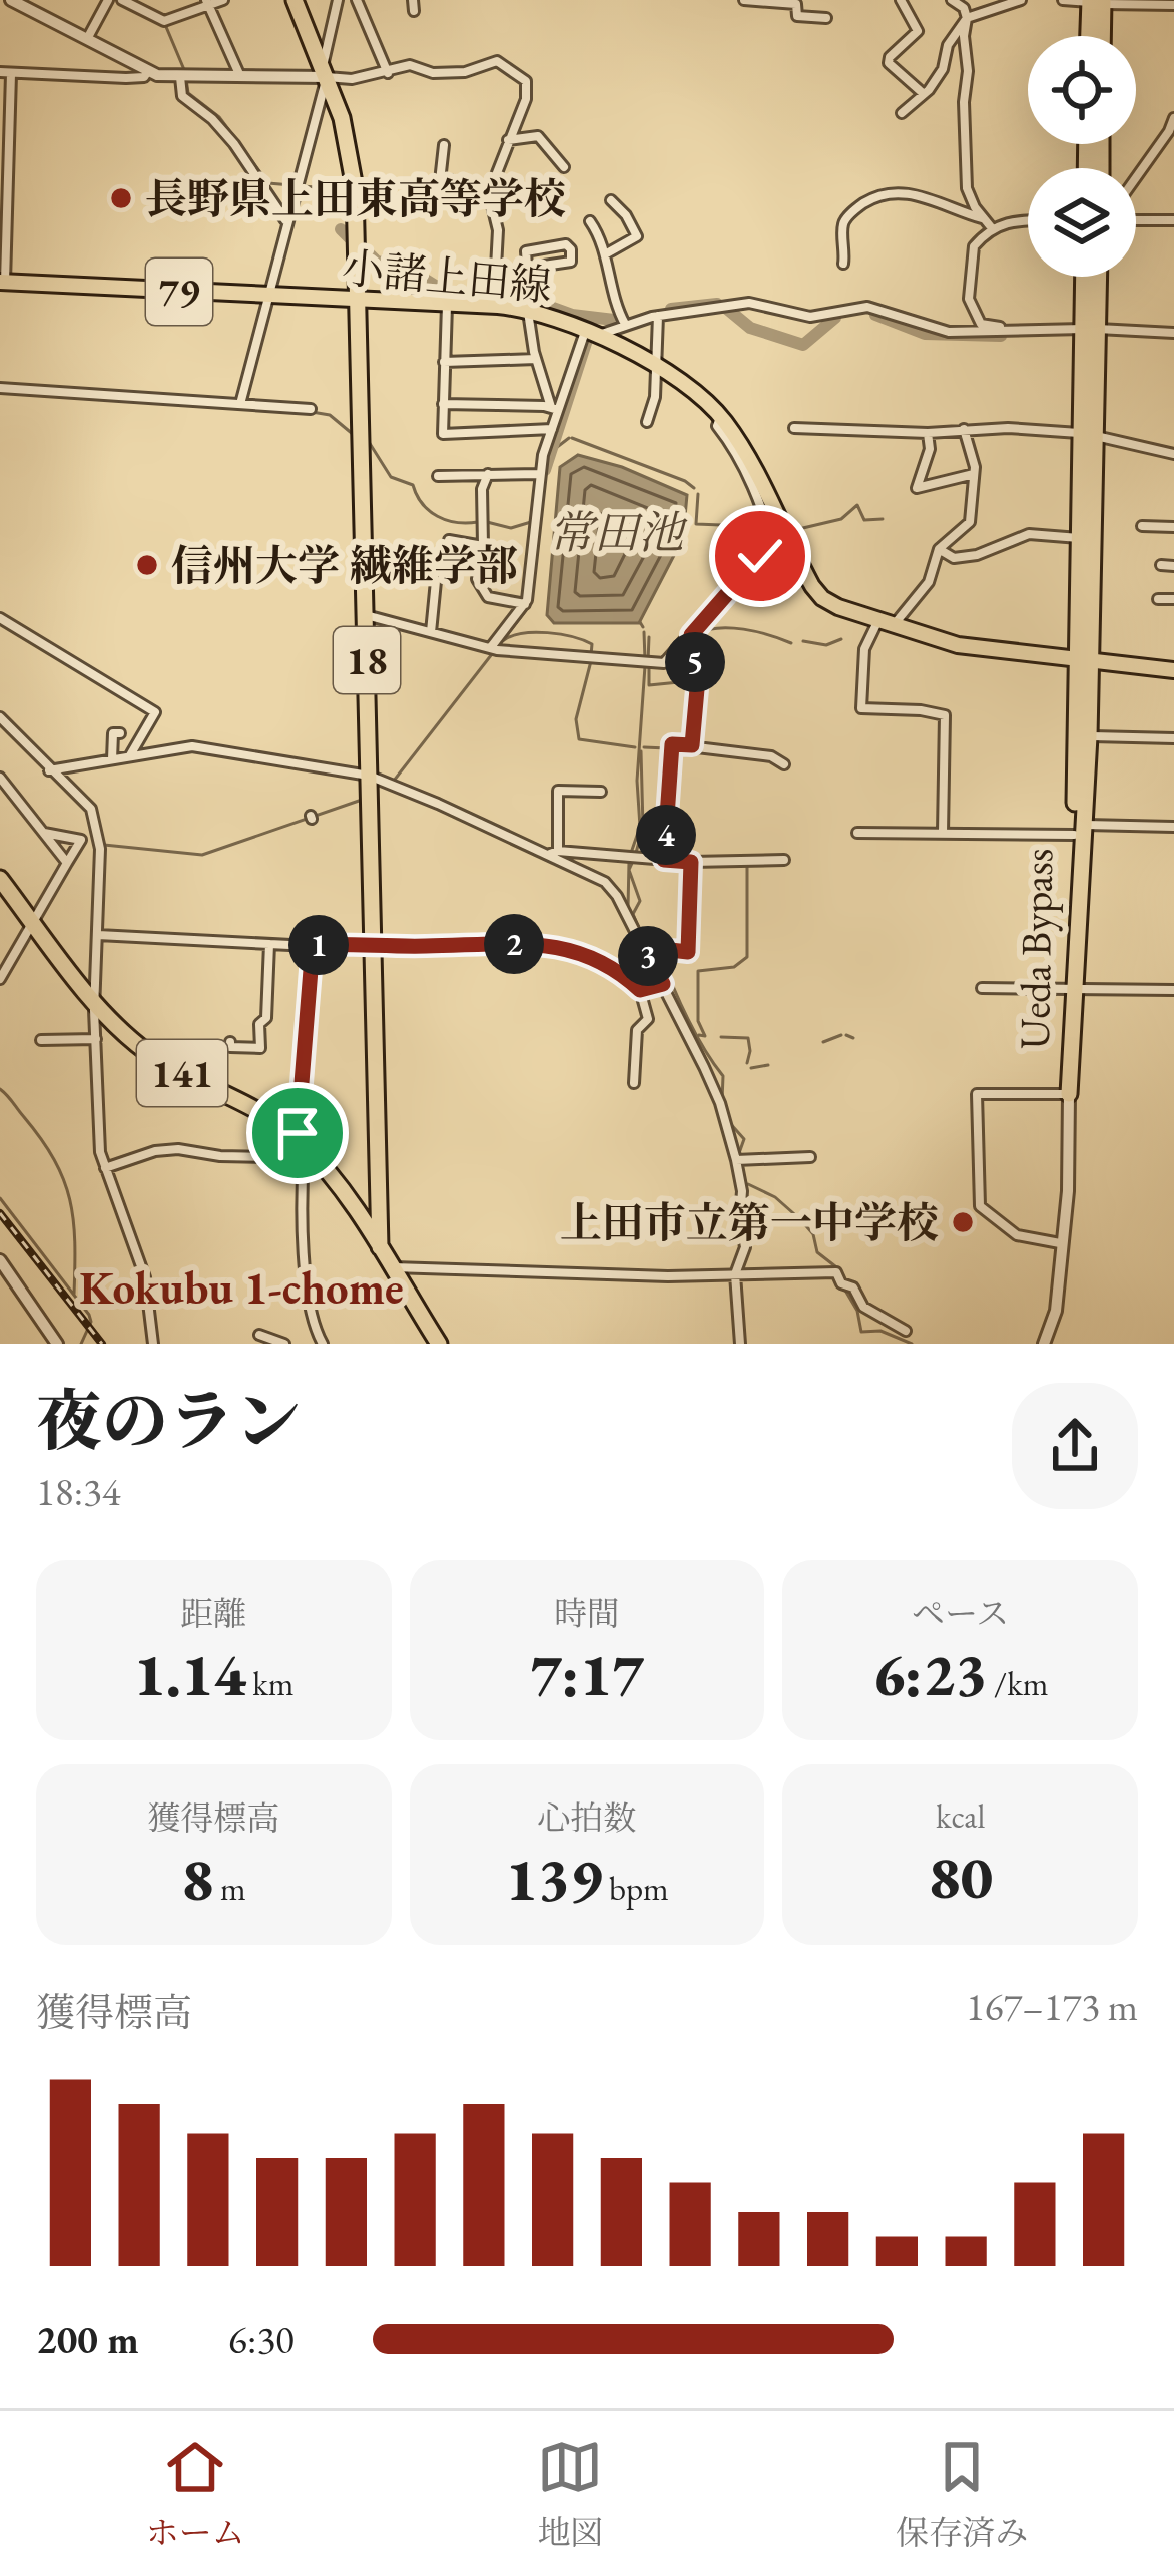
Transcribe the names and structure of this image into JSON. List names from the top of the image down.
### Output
{
  "streets": {
    "highway": ["18", "Ueda Bypass", "141"],
    "main road": ["小諸上田線", "79"]
  },
  "crossings": [
    ["小諸上田線", "18"],
    ["小諸上田線", "Ueda Bypass"],
    ["18", "141"]
  ],
  "districts": ["Kokubu 1-chome"],
  "water": ["常田池"],
  "places": ["長野県上田東高等学校", "信州大学 繊維学部", "上田市立第一中学校"],
  "page": {
    "pins": [
      "5",
      "4",
      "2",
      "1",
      "3"
    ],
    "heading": ["夜のラン", "18:34"],
    "stats": [
      ["距離", "1.14 km"],
      ["時間", "7:17"],
      ["ペース", "6:23 /km"],
      ["獲得標高", "8 m"],
      ["心拍数", "139 bpm"],
      ["kcal", "80"]
    ],
    "chart": ["獲得標高", "167–173 m"],
    "list": [
      {
        "name": "200 m",
        "note": "6:30"
      }
    ],
    "tabs": ["ホーム", "地図", "保存済み"]
  }
}
